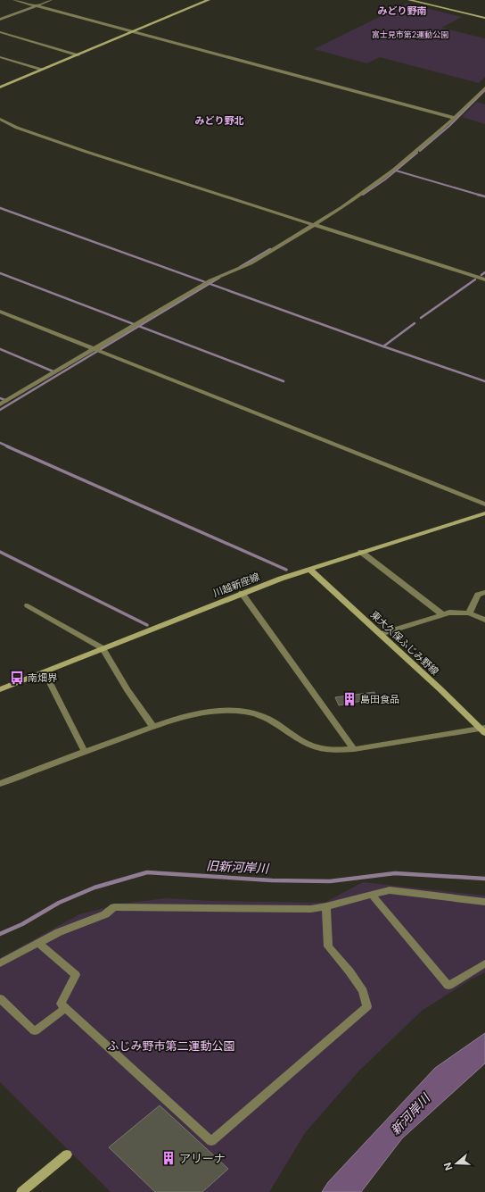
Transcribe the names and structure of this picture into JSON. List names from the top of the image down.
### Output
{
  "streets": {
    "main road": ["川越新座線", "東大久保ふじみ野線"]
  },
  "crossings": [
    ["川越新座線", "東大久保ふじみ野線"]
  ],
  "districts": ["みどり野南", "みどり野北"],
  "water": ["旧新河岸川", "新河岸川"],
  "parks": ["富士見市第2運動公園", "ふじみ野市第二運動公園"],
  "places": {
    "bus stop": ["南畑界"],
    "building": ["島田食品", "アリーナ"]
  },
  "north": "left"
}
